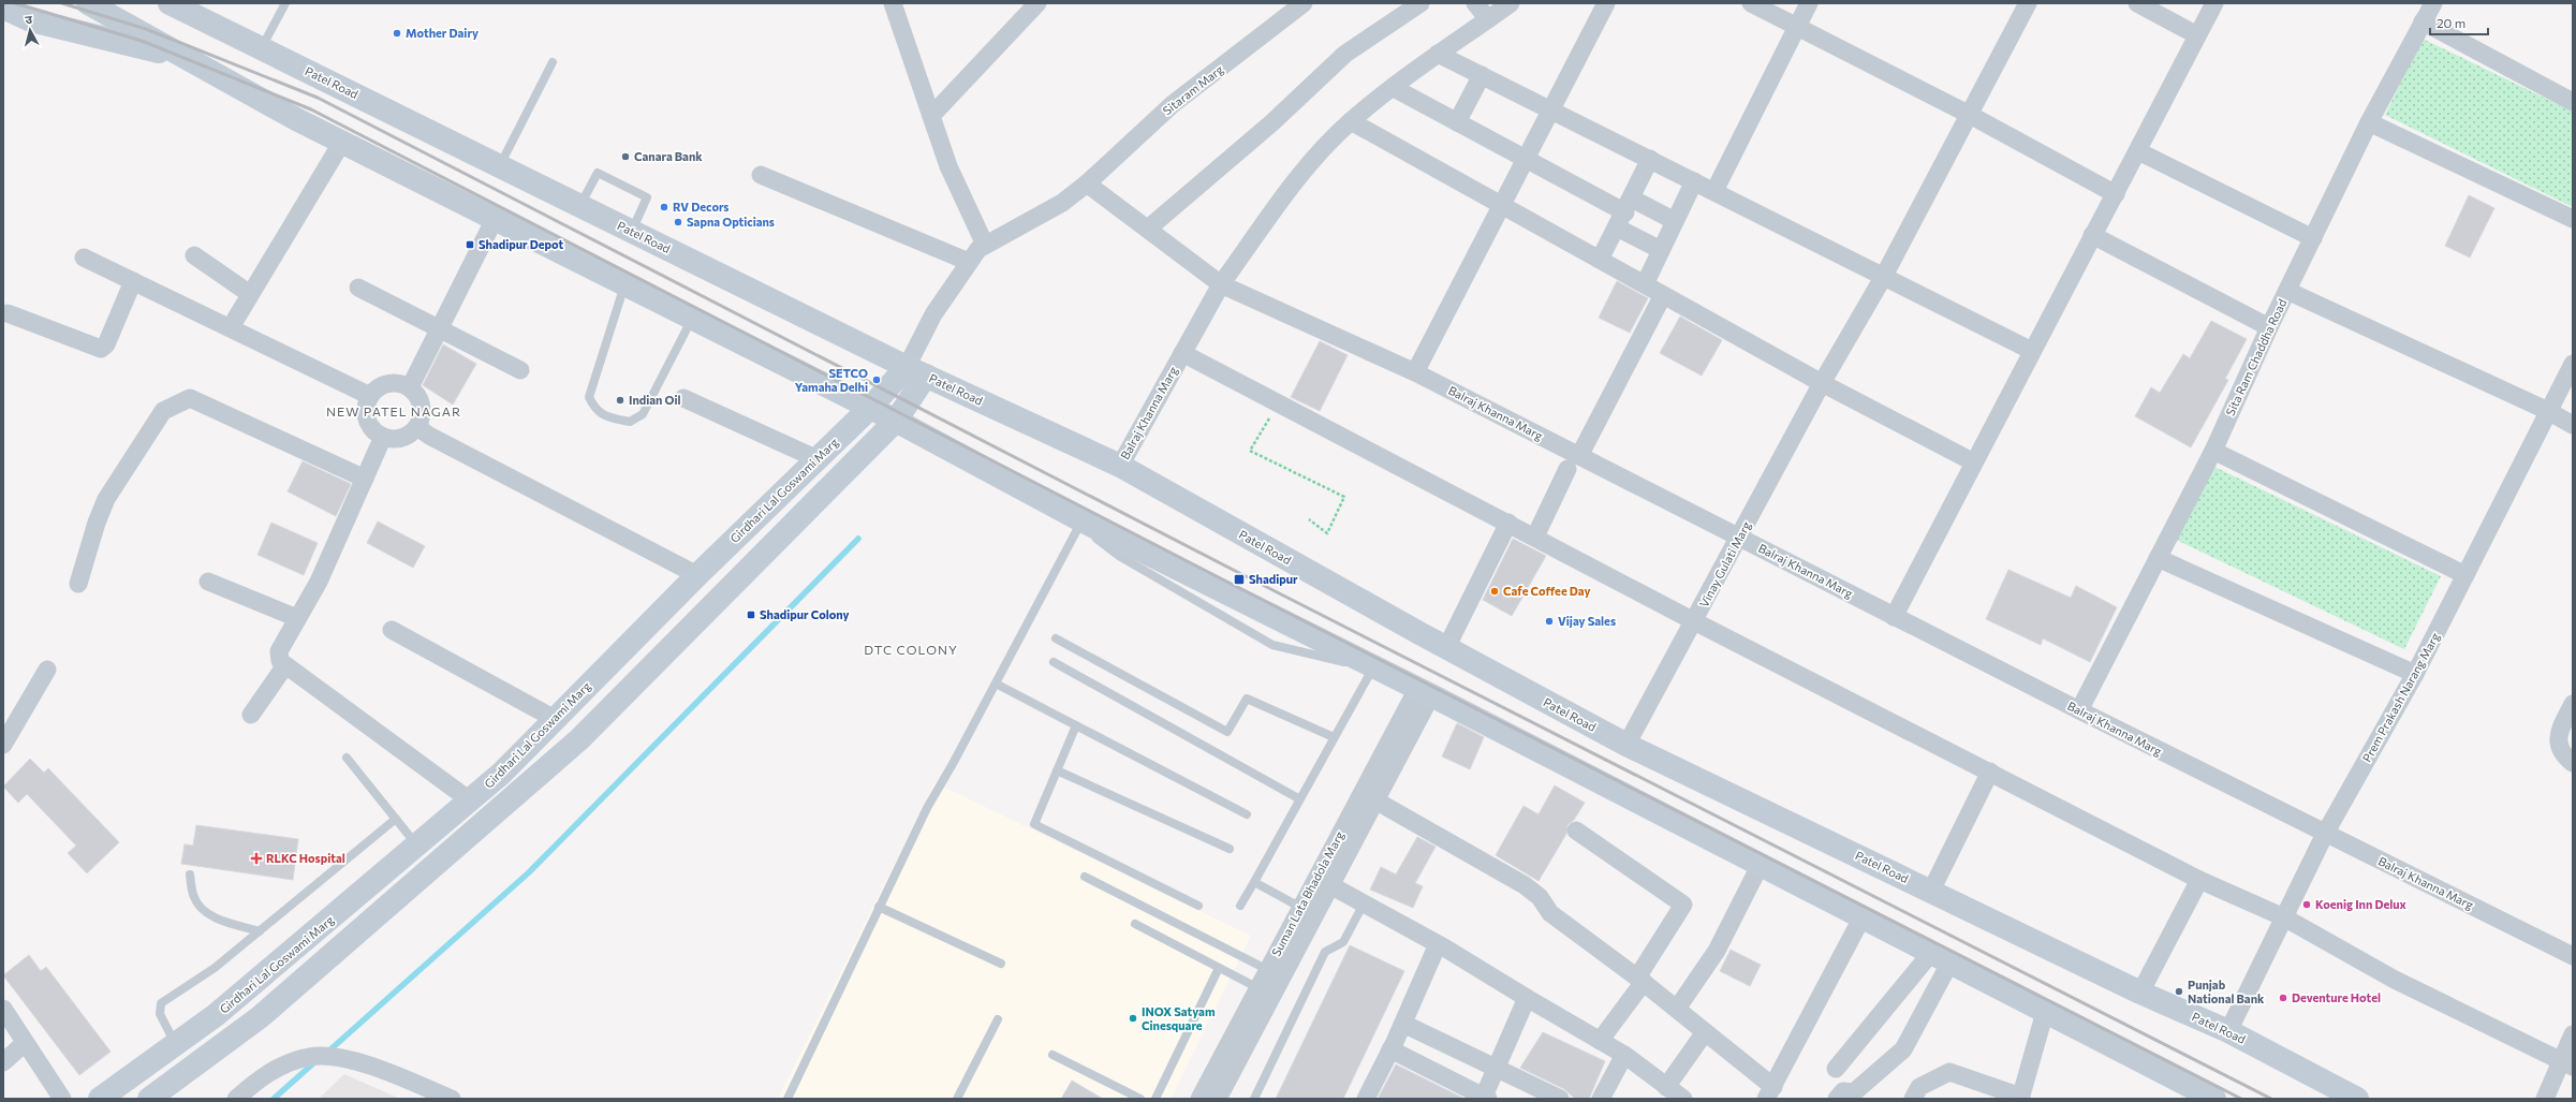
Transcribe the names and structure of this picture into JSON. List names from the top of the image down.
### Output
{
  "streets": {
    "main road": ["Patel Road", "Girdhari Lal Goswami Marg"],
    "street": [
      "Sitaram Marg",
      "Sita Ram Chaddha Road",
      "Balraj Khanna Marg",
      "Vinay Gulati Marg",
      "Prem Prakash Narang Marg",
      "Suman Lata Bhadola Marg"
    ]
  },
  "crossings": [
    ["Patel Road", "Sitaram Marg"],
    ["Patel Road", "Balraj Khanna Marg"],
    ["Patel Road", "Girdhari Lal Goswami Marg"],
    ["Patel Road", "Vinay Gulati Marg"],
    ["Patel Road", "Prem Prakash Narang Marg"],
    ["Sitaram Marg", "Girdhari Lal Goswami Marg"],
    ["Sita Ram Chaddha Road", "Balraj Khanna Marg"],
    ["Balraj Khanna Marg", "Vinay Gulati Marg"],
    ["Balraj Khanna Marg", "Prem Prakash Narang Marg"]
  ],
  "districts": ["NEW PATEL NAGAR", "DTC COLONY"],
  "places": {
    "other": [
      "Mother Dairy",
      "Canara Bank",
      "RV Decors",
      "Sapna Opticians",
      "SETCO Yamaha Delhi",
      "Indian Oil",
      "Cafe Coffee Day",
      "Vijay Sales",
      "Koenig Inn Delux",
      "Punjab National Bank",
      "Deventure Hotel",
      "INOX Satyam Cinesquare"
    ],
    "transit": ["Shadipur Depot", "Shadipur", "Shadipur Colony"],
    "health": ["RLKC Hospital"]
  },
  "scale_bar": "20 m",
  "north": "top"
}
